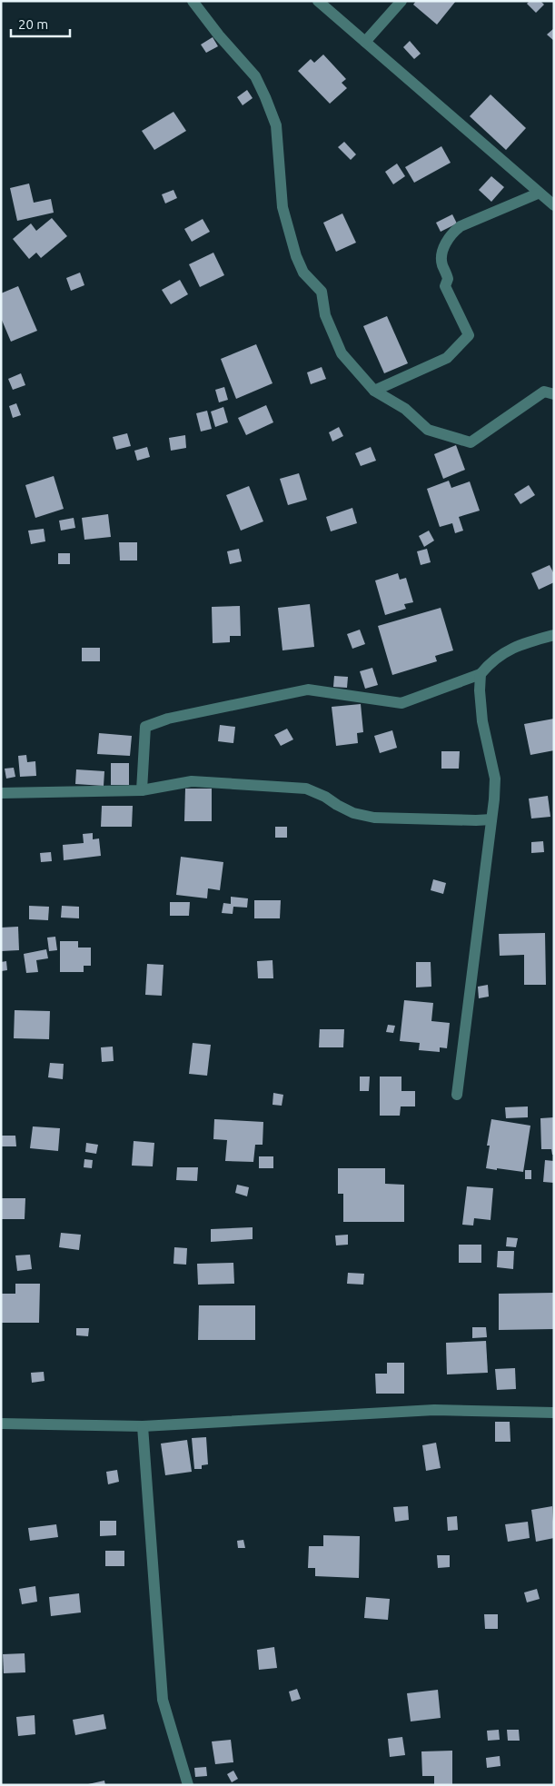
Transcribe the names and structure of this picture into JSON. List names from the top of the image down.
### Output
{
  "scale_bar": "20 m"
}
